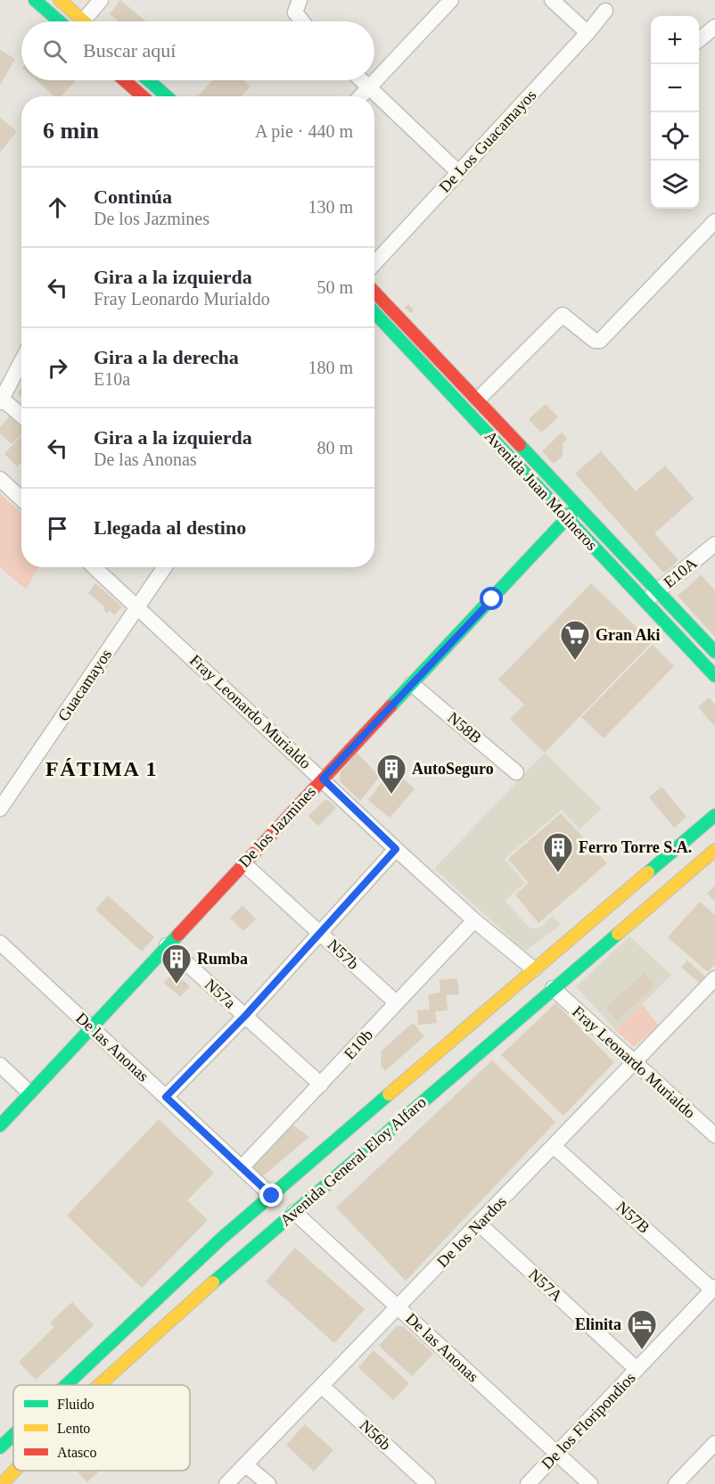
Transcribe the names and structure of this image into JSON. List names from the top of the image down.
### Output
{
  "streets": {
    "street": [
      "De Los Guacamayos",
      "Avenida Juan Molineros",
      "E10A",
      "Guacamayos",
      "Fray Leonardo Murialdo",
      "N58B",
      "De los Jazmines",
      "N57b",
      "N57a",
      "E10b",
      "De las Anonas",
      "Avenida General Eloy Alfaro",
      "N57B",
      "De los Nardos",
      "N57A",
      "De los Floripondios",
      "N56b"
    ]
  },
  "crossings": [
    ["Avenida Juan Molineros", "E10A"],
    ["Avenida Juan Molineros", "De los Jazmines"],
    ["Guacamayos", "Fray Leonardo Murialdo"],
    ["Fray Leonardo Murialdo", "De los Jazmines"],
    ["Fray Leonardo Murialdo", "E10b"],
    ["Fray Leonardo Murialdo", "Avenida General Eloy Alfaro"],
    ["Fray Leonardo Murialdo", "De los Nardos"],
    ["N58B", "De los Jazmines"],
    ["De los Jazmines", "N57b"],
    ["De los Jazmines", "N57a"],
    ["De los Jazmines", "De las Anonas"],
    ["N57b", "E10b"],
    ["N57a", "E10b"],
    ["E10b", "De las Anonas"],
    ["De las Anonas", "Avenida General Eloy Alfaro"],
    ["De las Anonas", "De los Nardos"],
    ["De las Anonas", "De los Floripondios"],
    ["N57B", "De los Nardos"],
    ["N57B", "De los Floripondios"],
    ["De los Nardos", "N57A"],
    ["De los Nardos", "N56b"],
    ["N57A", "De los Floripondios"]
  ],
  "districts": ["FÁTIMA 1"],
  "places": {
    "supermarket": ["Gran Aki"],
    "building": ["AutoSeguro", "Ferro Torre S.A.", "Rumba"],
    "hotel": ["Elinita"]
  },
  "legend": ["Fluido", "Lento", "Atasco"],
  "page": {
    "map_buttons": ["+", "−"],
    "search": "Buscar aquí",
    "heading": ["6 min", "A pie · 440 m"],
    "list": [
      ["Continúa", "De los Jazmines", "130 m"],
      ["Gira a la izquierda", "Fray Leonardo Murialdo", "50 m"],
      ["Gira a la derecha", "E10a", "180 m"],
      ["Gira a la izquierda", "De las Anonas", "80 m"],
      "Llegada al destino"
    ]
  }
}
